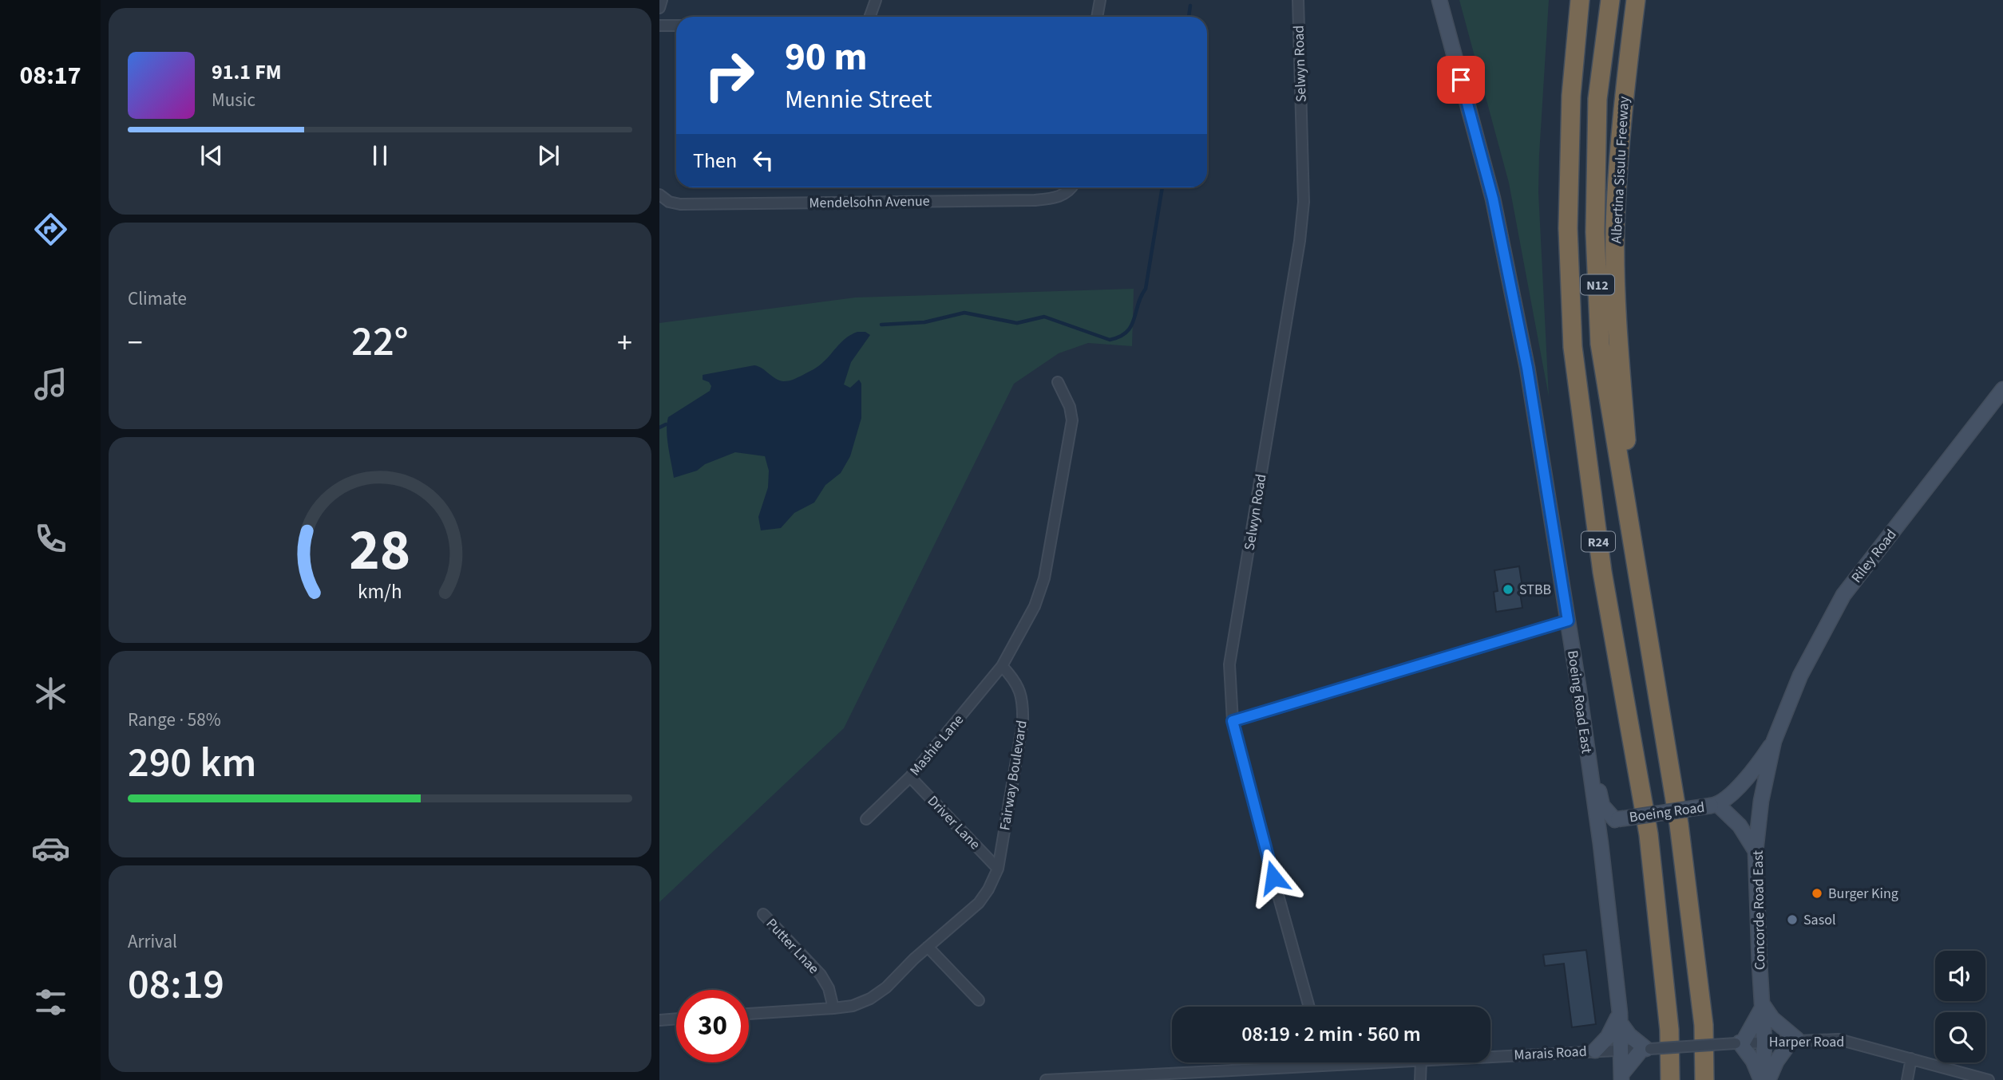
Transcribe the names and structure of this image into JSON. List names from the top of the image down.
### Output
{
  "streets": {
    "highway": ["Albertina Sisulu Freeway", "N12", "R24"],
    "main road": [
      "Riley Road",
      "Boeing Road East",
      "Boeing Road",
      "Concorde Road East"
    ],
    "street": [
      "Selwyn Road",
      "Mendelsohn Avenue",
      "Mashie Lane",
      "Fairway Boulevard",
      "Driver Lane",
      "Putter Lnae",
      "Harper Road",
      "Marais Road"
    ]
  },
  "crossings": [
    ["Albertina Sisulu Freeway", "N12"],
    ["Albertina Sisulu Freeway", "R24"],
    ["N12", "R24"],
    ["Riley Road", "Boeing Road"],
    ["Riley Road", "Concorde Road East"],
    ["Boeing Road East", "Boeing Road"],
    ["Boeing Road East", "Harper Road"],
    ["Boeing Road East", "Marais Road"],
    ["Mashie Lane", "Fairway Boulevard"],
    ["Mashie Lane", "Driver Lane"],
    ["Fairway Boulevard", "Driver Lane"],
    ["Fairway Boulevard", "Putter Lnae"],
    ["Boeing Road", "Concorde Road East"],
    ["Concorde Road East", "Harper Road"],
    ["Harper Road", "Marais Road"]
  ],
  "places": ["STBB", "Burger King", "Sasol"],
  "page": {
    "tabs": "08:17",
    "turn": ["90 m", "Mennie Street"],
    "song": ["91.1 FM", "Music"],
    "then": "Then",
    "tile": [
      "Climate",
      ["Range · 58%", "290 km"],
      ["Arrival", "08:19"]
    ],
    "heat": ["−", "22°", "+"],
    "limit": "30",
    "trip": "08:19 · 2 min · 560 m",
    "gauge": ["28", "km/h"]
  }
}
